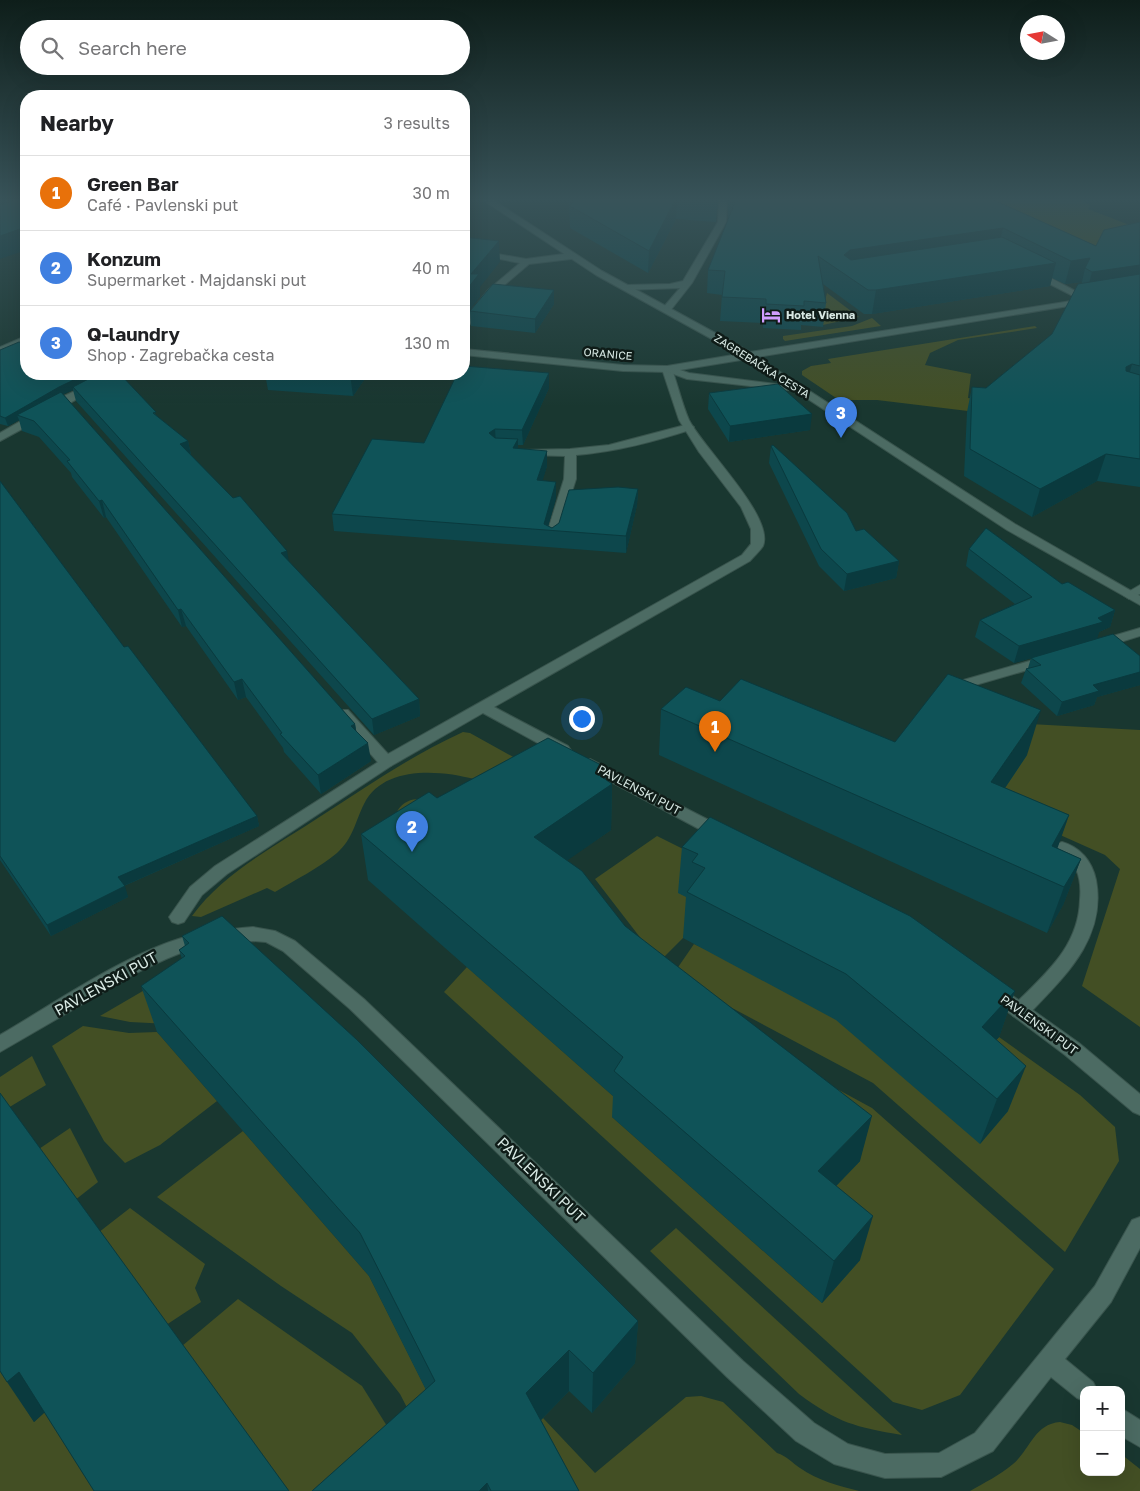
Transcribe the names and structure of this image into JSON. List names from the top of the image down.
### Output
{
  "streets": {
    "street": ["ORANICE", "ZAGREBAČKA CESTA", "PAVLENSKI PUT"]
  },
  "crossings": [
    ["ORANICE", "ZAGREBAČKA CESTA"]
  ],
  "places": {
    "hotel": ["Hotel Vienna"]
  },
  "north": "left",
  "page": {
    "search": "Search here",
    "heading": ["Nearby", "3 results"],
    "list": [
      {
        "mark": "1",
        "name": "Green Bar",
        "note": "Café · Pavlenski put",
        "value": "30 m"
      },
      {
        "mark": "2",
        "name": "Konzum",
        "note": "Supermarket · Majdanski put",
        "value": "40 m"
      },
      {
        "mark": "3",
        "name": "Q-laundry",
        "note": "Shop · Zagrebačka cesta",
        "value": "130 m"
      }
    ],
    "pins": ["3", "1", "2"],
    "map_buttons": ["+", "−"]
  }
}
